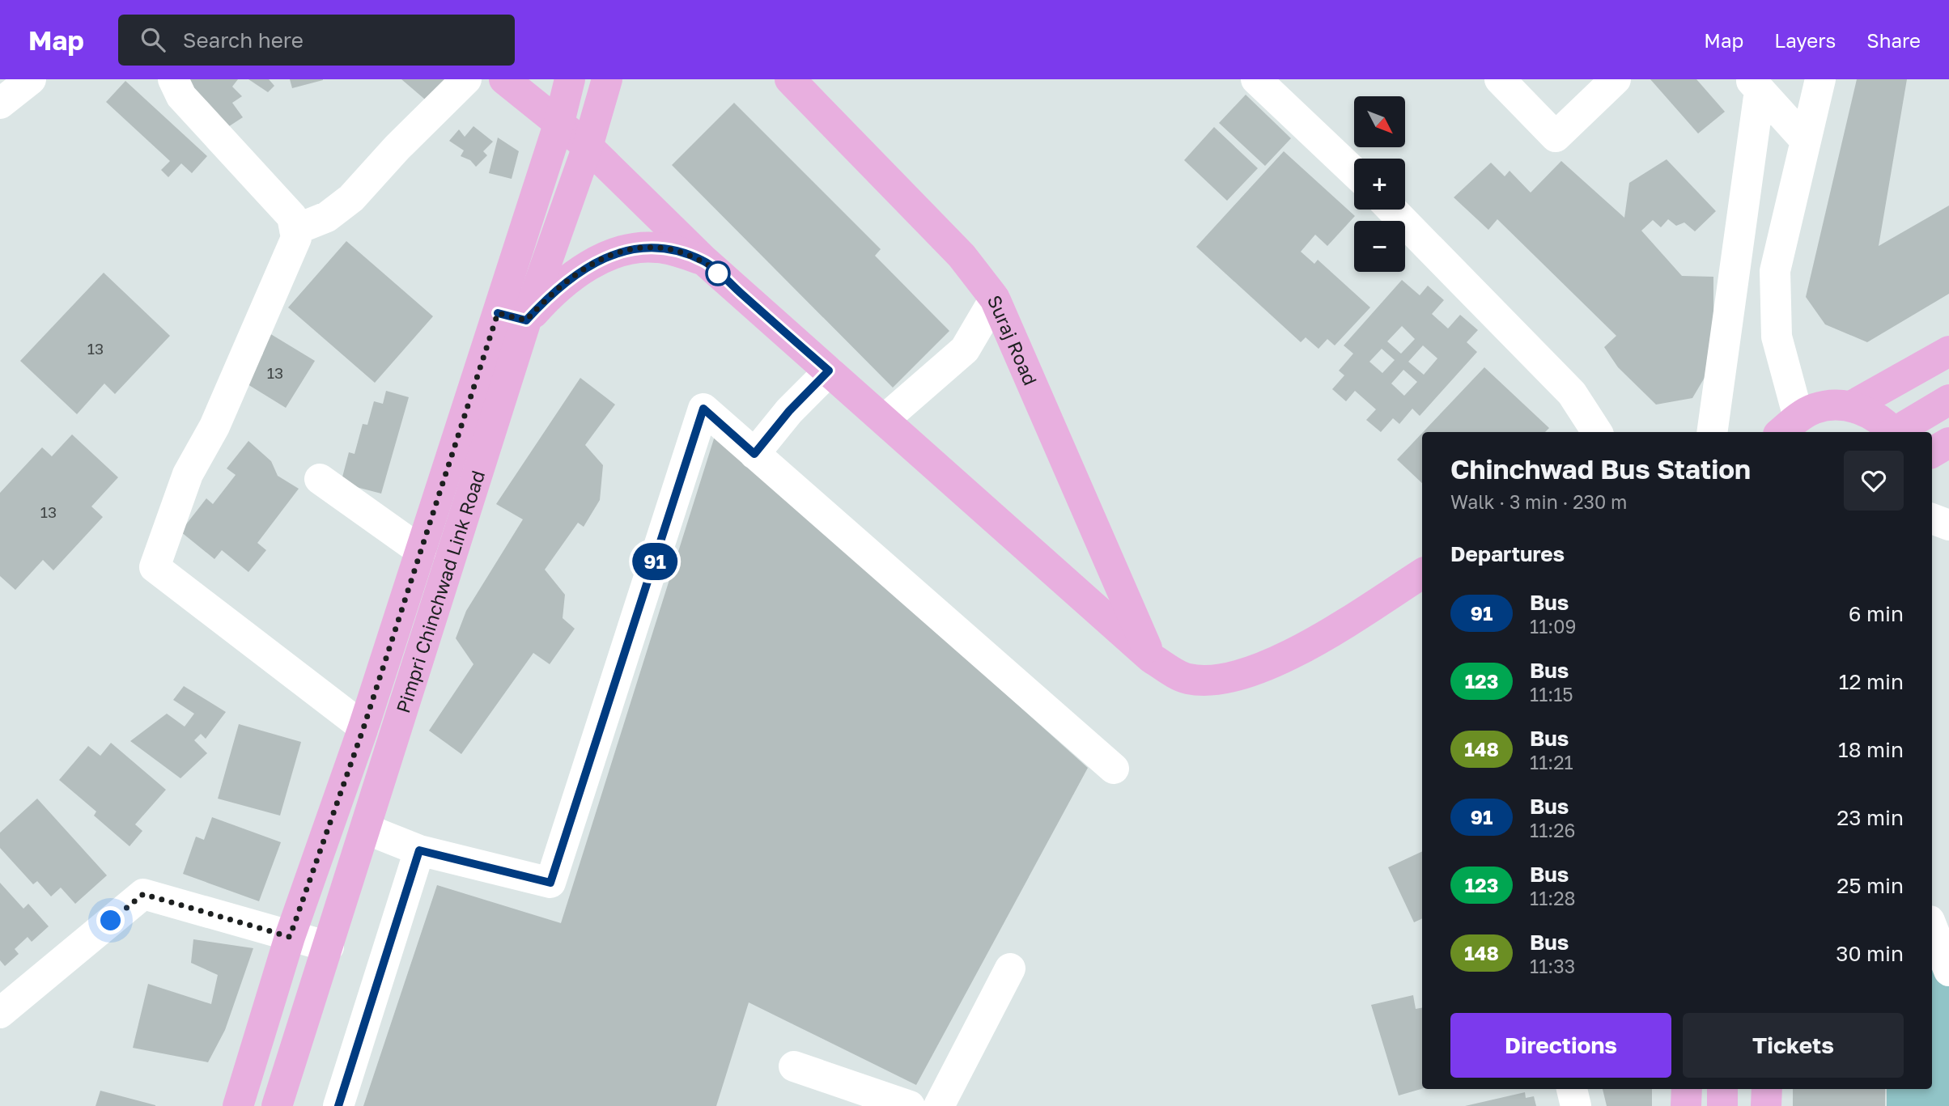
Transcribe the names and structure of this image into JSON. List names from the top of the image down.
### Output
{
  "streets": {
    "main road": ["Suraj Road", "Pimpri Chinchwad Link Road"]
  },
  "lines": ["bus line 91"],
  "house_numbers": ["13", "13", "13"],
  "north": "bottom right",
  "page": {
    "header": "Map",
    "search": "Search here",
    "nav": ["Map", "Layers", "Share"],
    "on_map": "91",
    "map_buttons": ["+", "−"],
    "heading": [
      ["Chinchwad Bus Station", "Walk · 3 min · 230 m"],
      "Departures"
    ],
    "list": [
      {
        "mark": "91",
        "name": "Bus",
        "note": "11:09",
        "value": "6 min"
      },
      {
        "mark": "123",
        "name": "Bus",
        "note": "11:15",
        "value": "12 min"
      },
      {
        "mark": "148",
        "name": "Bus",
        "note": "11:21",
        "value": "18 min"
      },
      {
        "mark": "91",
        "name": "Bus",
        "note": "11:26",
        "value": "23 min"
      },
      {
        "mark": "123",
        "name": "Bus",
        "note": "11:28",
        "value": "25 min"
      },
      {
        "mark": "148",
        "name": "Bus",
        "note": "11:33",
        "value": "30 min"
      }
    ],
    "buttons": ["Directions", "Tickets"]
  }
}
